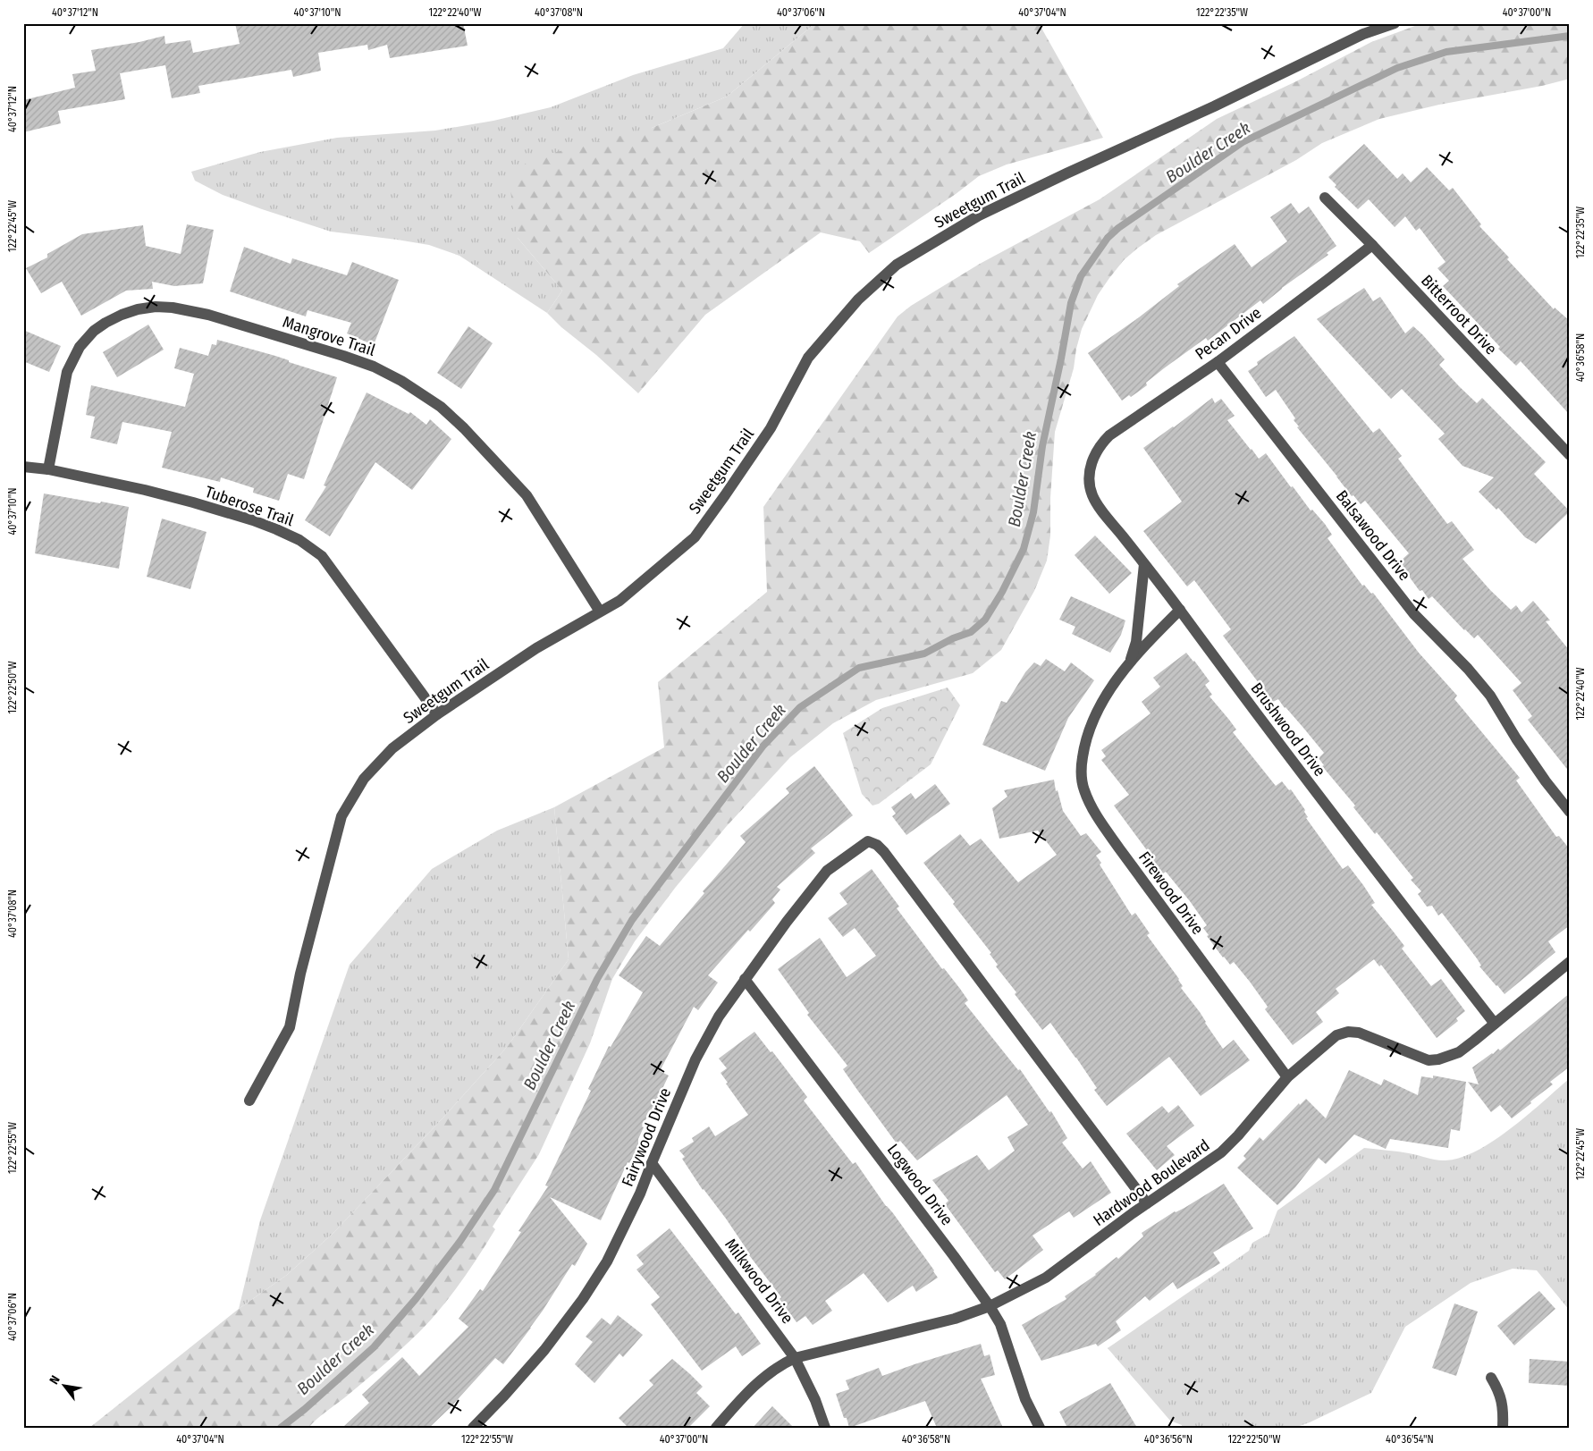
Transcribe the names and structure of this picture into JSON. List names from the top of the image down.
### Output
{
  "streets": {
    "street": [
      "Sweetgum Trail",
      "Bitterroot Drive",
      "Pecan Drive",
      "Mangrove Trail",
      "Tuberose Trail",
      "Balsawood Drive",
      "Brushwood Drive",
      "Firewood Drive",
      "Fairywood Drive",
      "Hardwood Boulevard",
      "Logwood Drive",
      "Milkwood Drive"
    ]
  },
  "crossings": [
    ["Sweetgum Trail", "Mangrove Trail"],
    ["Sweetgum Trail", "Tuberose Trail"],
    ["Bitterroot Drive", "Pecan Drive"],
    ["Pecan Drive", "Balsawood Drive"],
    ["Pecan Drive", "Brushwood Drive"],
    ["Mangrove Trail", "Tuberose Trail"],
    ["Brushwood Drive", "Hardwood Boulevard"],
    ["Firewood Drive", "Hardwood Boulevard"],
    ["Fairywood Drive", "Hardwood Boulevard"],
    ["Fairywood Drive", "Logwood Drive"],
    ["Fairywood Drive", "Milkwood Drive"],
    ["Hardwood Boulevard", "Logwood Drive"],
    ["Hardwood Boulevard", "Milkwood Drive"]
  ],
  "water": ["Boulder Creek"],
  "north": "top left",
  "coordinates": [
    "40°37'12\"N",
    "40°37'10\"N",
    "122°22'40\"W",
    "40°37'08\"N",
    "40°37'06\"N",
    "40°37'04\"N",
    "122°22'35\"W",
    "40°37'00\"N",
    "122°22'45\"W",
    "40°36'58\"N",
    "122°22'50\"W",
    "122°22'55\"W",
    "40°36'56\"N",
    "40°36'54\"N"
  ]
}
